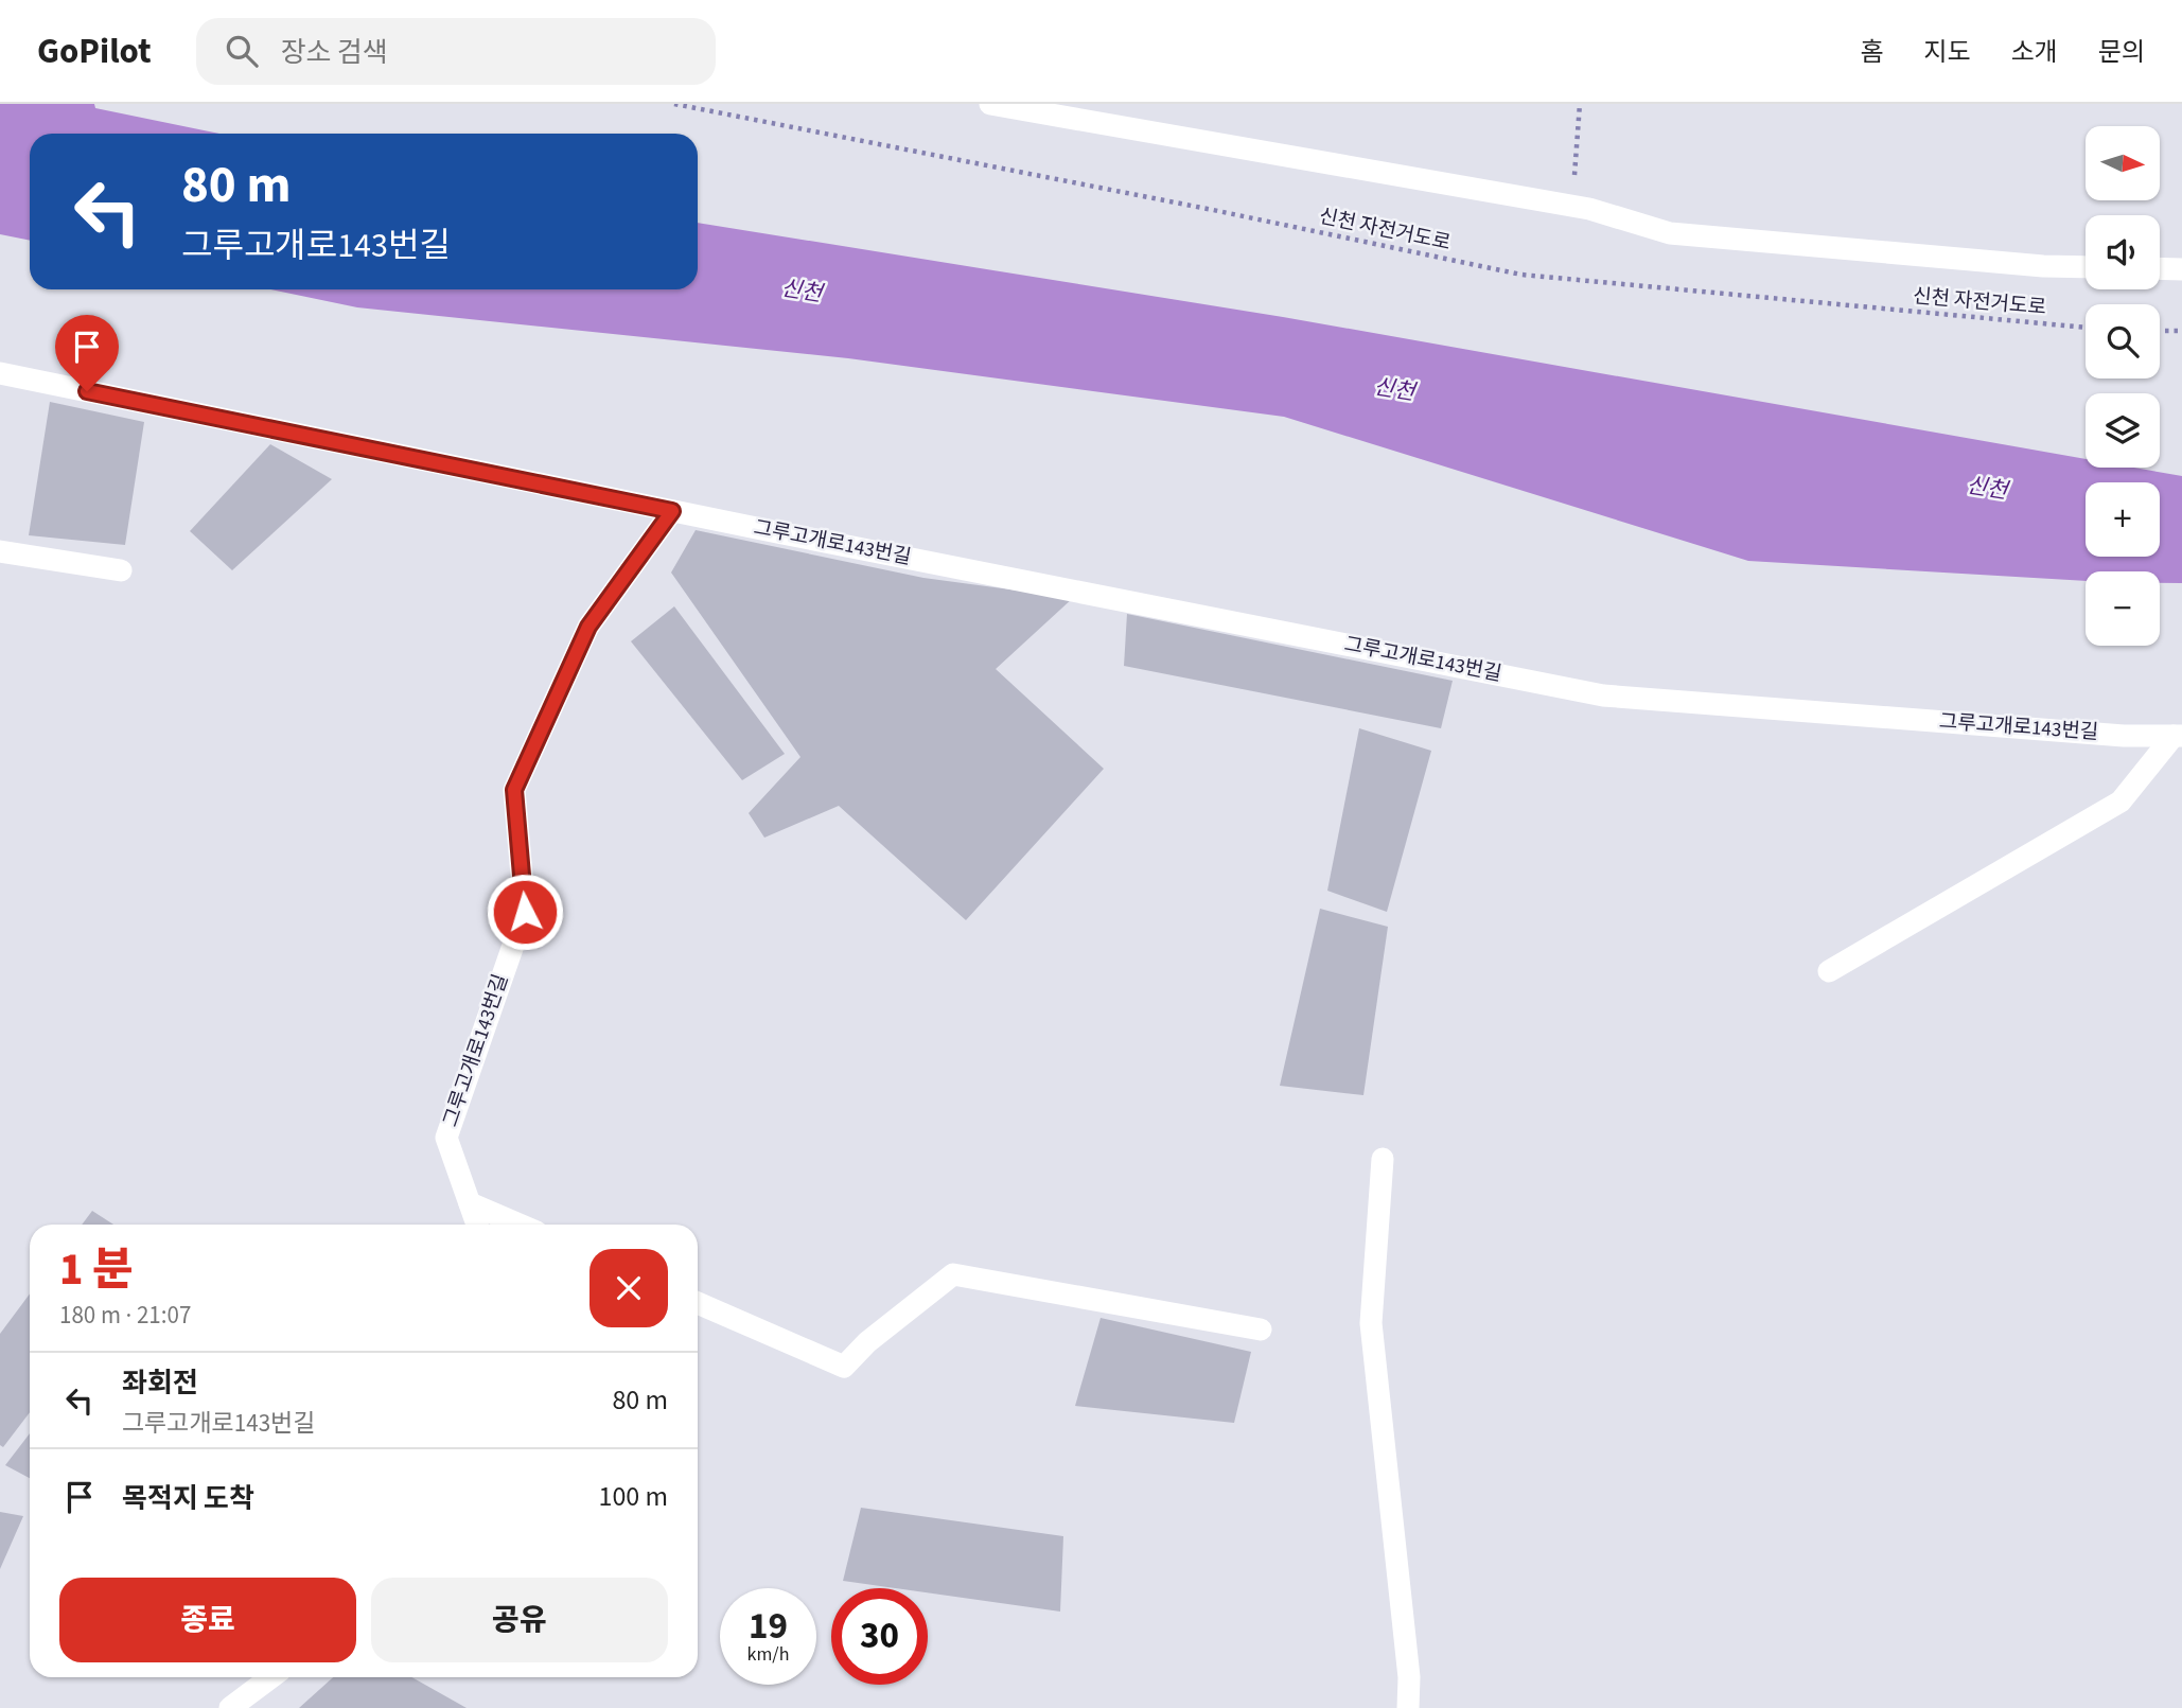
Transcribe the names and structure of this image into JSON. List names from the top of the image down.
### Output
{
  "streets": {
    "street": ["그루고개로143번길"],
    "path": ["신천 자전거도로"]
  },
  "water": ["신천"],
  "north": "right",
  "page": {
    "header": "GoPilot",
    "search": "장소 검색",
    "nav": [
      "홈",
      "지도",
      "소개",
      "문의"
    ],
    "map_buttons": ["+", "−"],
    "turn": ["80 m", "그루고개로143번길"],
    "heading": ["1 분", "180 m · 21:07"],
    "list": [
      {
        "name": "좌회전",
        "note": "그루고개로143번길",
        "value": "80 m"
      },
      {
        "name": "목적지 도착",
        "value": "100 m"
      }
    ],
    "buttons": ["종료", "공유"],
    "speed": "19 km/h",
    "limit": "30"
  }
}
